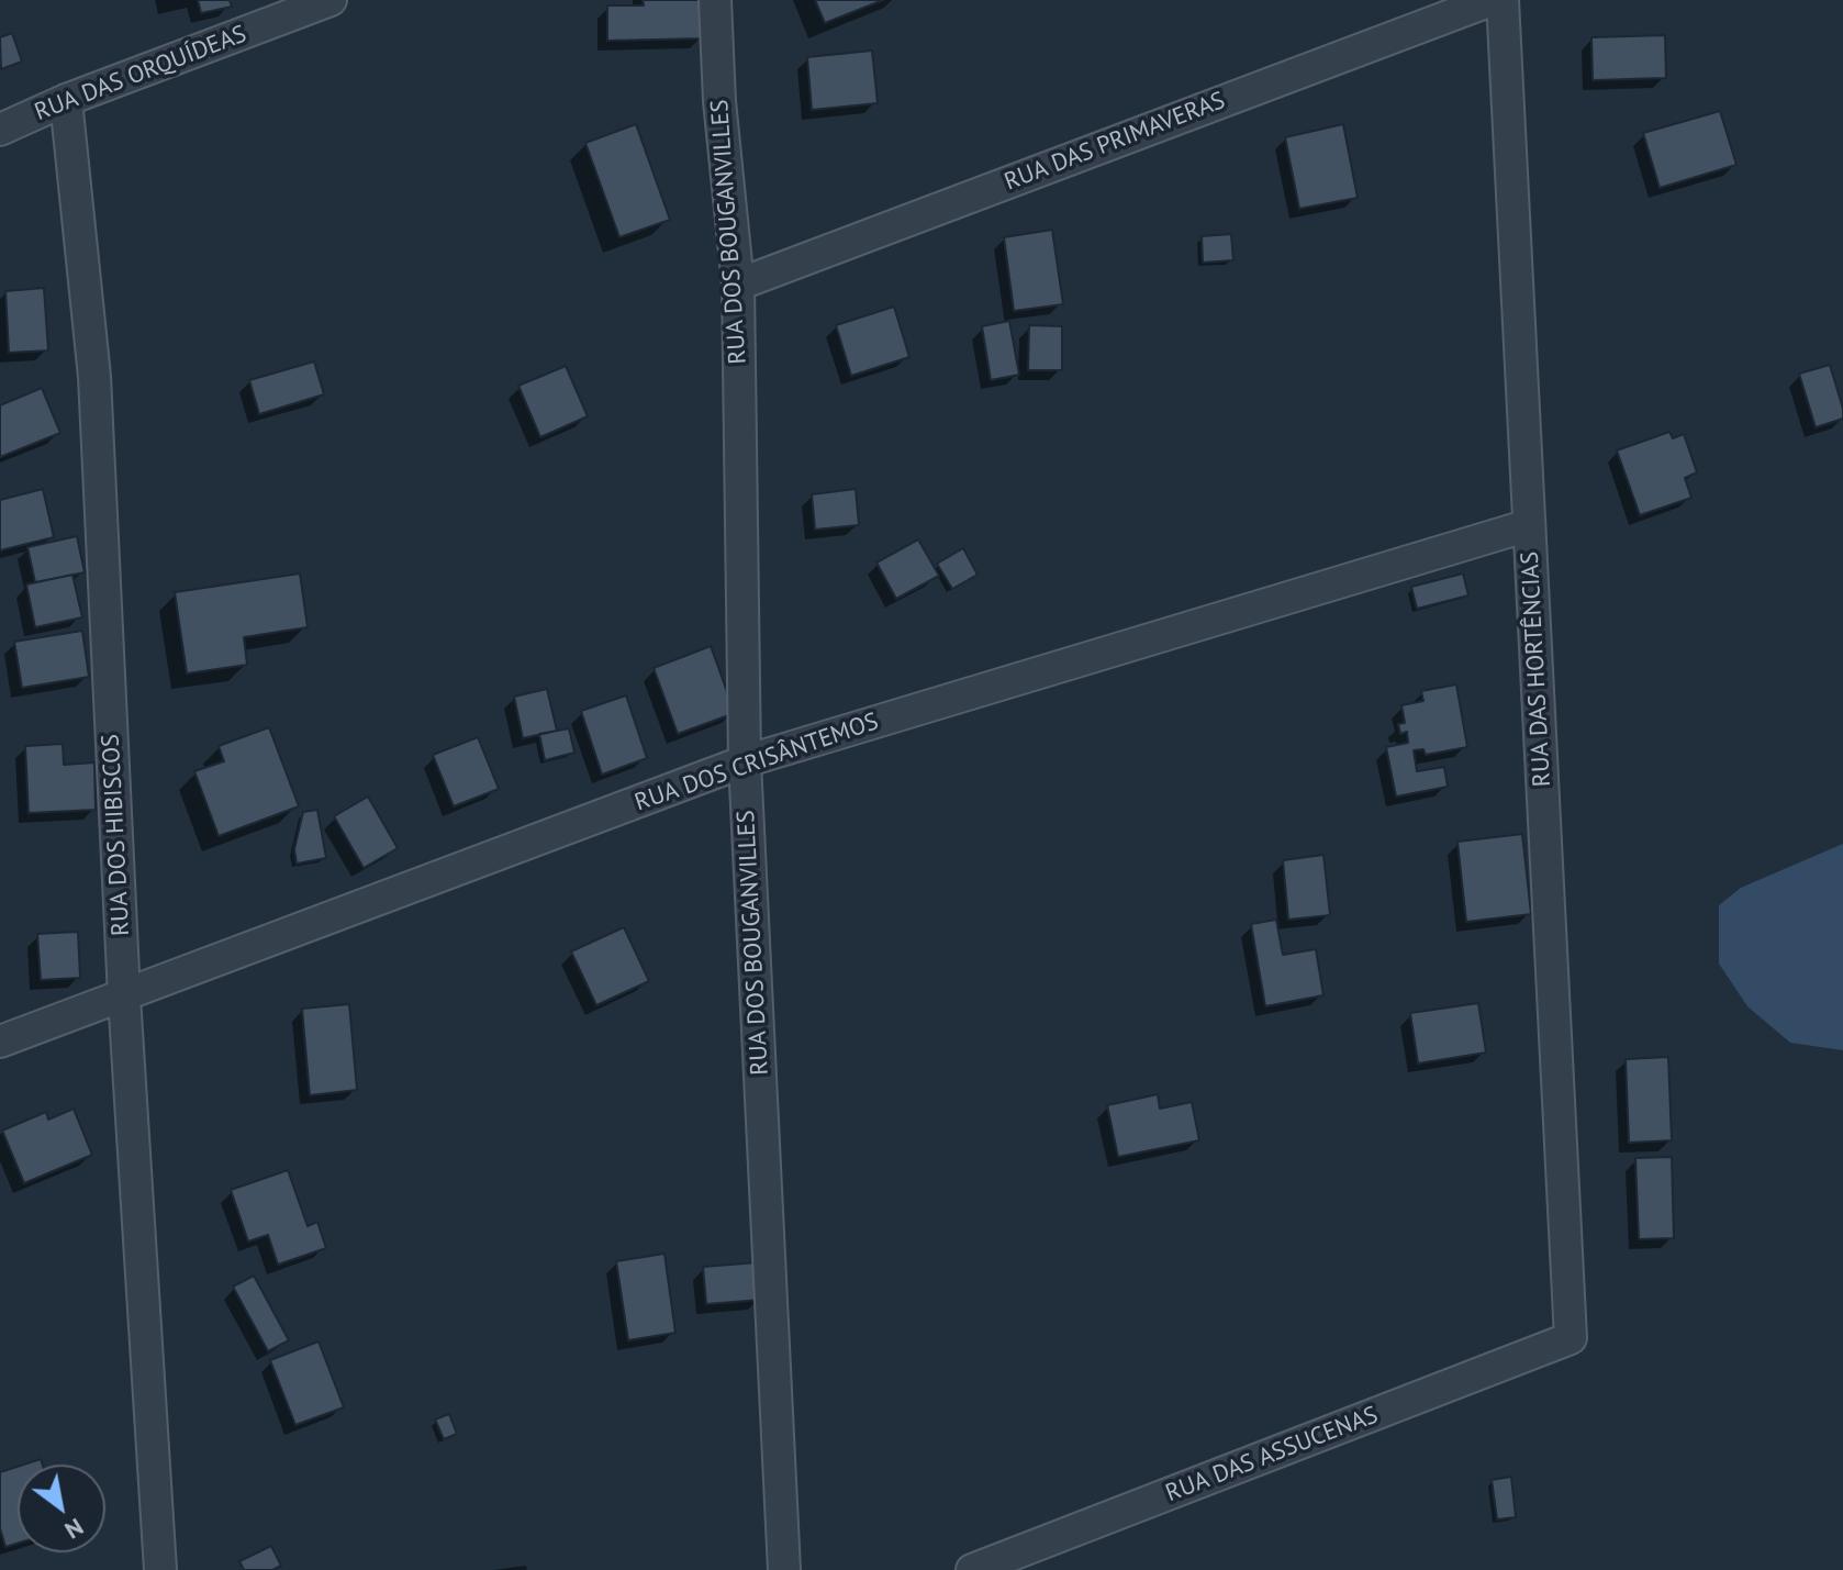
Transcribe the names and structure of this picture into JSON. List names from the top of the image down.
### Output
{
  "streets": {
    "street": [
      "RUA DAS ORQUÍDEAS",
      "RUA DAS PRIMAVERAS",
      "RUA DOS BOUGANVILLES",
      "RUA DAS HORTÊNCIAS",
      "RUA DOS CRISÂNTEMOS",
      "RUA DOS HIBISCOS",
      "RUA DAS ASSUCENAS"
    ]
  },
  "crossings": [
    ["RUA DAS ORQUÍDEAS", "RUA DOS HIBISCOS"],
    ["RUA DAS PRIMAVERAS", "RUA DOS BOUGANVILLES"],
    ["RUA DOS BOUGANVILLES", "RUA DOS CRISÂNTEMOS"],
    ["RUA DAS HORTÊNCIAS", "RUA DOS CRISÂNTEMOS"],
    ["RUA DAS HORTÊNCIAS", "RUA DAS ASSUCENAS"],
    ["RUA DOS CRISÂNTEMOS", "RUA DOS HIBISCOS"]
  ],
  "north": "bottom right"
}
